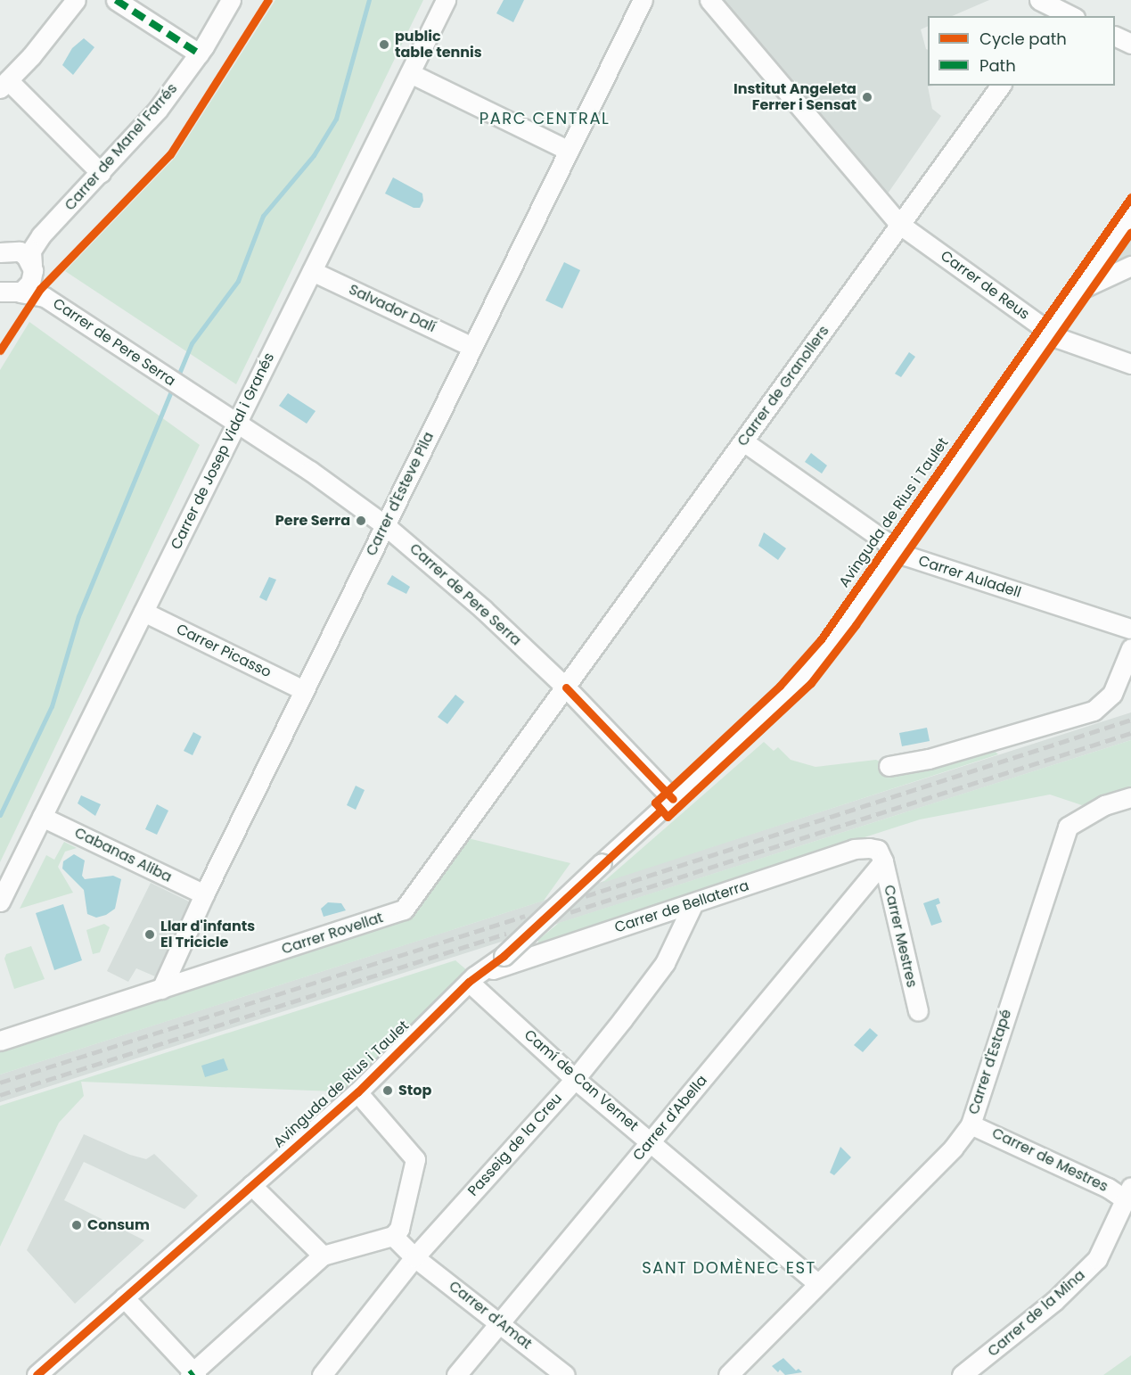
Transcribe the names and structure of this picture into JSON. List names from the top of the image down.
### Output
{
  "streets": {
    "street": [
      "Carrer de Manel Farrés",
      "Carrer de Reus",
      "Salvador Dalí",
      "Carrer de Pere Serra",
      "Carrer de Granollers",
      "Carrer de Josep Vidal i Granés",
      "Carrer d'Esteve Pila",
      "Avinguda de Rius i Taulet",
      "Carrer Auladell",
      "Carrer Picasso",
      "Cabanas Aliba",
      "Carrer de Bellaterra",
      "Carrer Rovellat",
      "Carrer Mestres",
      "Carrer d'Estapé",
      "Camí de Can Vernet",
      "Carrer d'Abella",
      "Passeig de la Creu",
      "Carrer de Mestres",
      "Carrer de la Mina",
      "Carrer d'Amat"
    ]
  },
  "crossings": [
    ["Carrer de Manel Farrés", "Carrer de Pere Serra"],
    ["Carrer de Reus", "Carrer de Granollers"],
    ["Carrer de Reus", "Avinguda de Rius i Taulet"],
    ["Salvador Dalí", "Carrer de Josep Vidal i Granés"],
    ["Salvador Dalí", "Carrer d'Esteve Pila"],
    ["Carrer de Pere Serra", "Carrer de Granollers"],
    ["Carrer de Pere Serra", "Carrer de Josep Vidal i Granés"],
    ["Carrer de Pere Serra", "Carrer d'Esteve Pila"],
    ["Carrer de Pere Serra", "Avinguda de Rius i Taulet"],
    ["Carrer de Pere Serra", "Carrer Rovellat"],
    ["Carrer de Granollers", "Carrer Auladell"],
    ["Carrer de Granollers", "Carrer Rovellat"],
    ["Carrer de Josep Vidal i Granés", "Carrer Picasso"],
    ["Carrer de Josep Vidal i Granés", "Cabanas Aliba"],
    ["Carrer d'Esteve Pila", "Carrer Picasso"],
    ["Carrer d'Esteve Pila", "Cabanas Aliba"],
    ["Carrer d'Esteve Pila", "Carrer Rovellat"],
    ["Avinguda de Rius i Taulet", "Carrer Auladell"],
    ["Avinguda de Rius i Taulet", "Carrer de Bellaterra"],
    ["Avinguda de Rius i Taulet", "Camí de Can Vernet"],
    ["Carrer de Bellaterra", "Carrer Mestres"],
    ["Carrer de Bellaterra", "Camí de Can Vernet"],
    ["Carrer de Bellaterra", "Carrer d'Abella"],
    ["Carrer de Bellaterra", "Passeig de la Creu"],
    ["Carrer Mestres", "Carrer d'Abella"],
    ["Carrer d'Estapé", "Camí de Can Vernet"],
    ["Carrer d'Estapé", "Carrer de Mestres"],
    ["Camí de Can Vernet", "Carrer d'Abella"],
    ["Camí de Can Vernet", "Passeig de la Creu"],
    ["Carrer d'Abella", "Carrer d'Amat"],
    ["Passeig de la Creu", "Carrer d'Amat"],
    ["Carrer de Mestres", "Carrer de la Mina"]
  ],
  "districts": ["PARC CENTRAL", "SANT DOMÈNEC EST"],
  "places": [
    "public table tennis",
    "Institut Angeleta Ferrer i Sensat",
    "Pere Serra",
    "Llar d'infants El Tricicle",
    "Stop",
    "Consum"
  ],
  "legend": ["Cycle path", "Path"]
}
